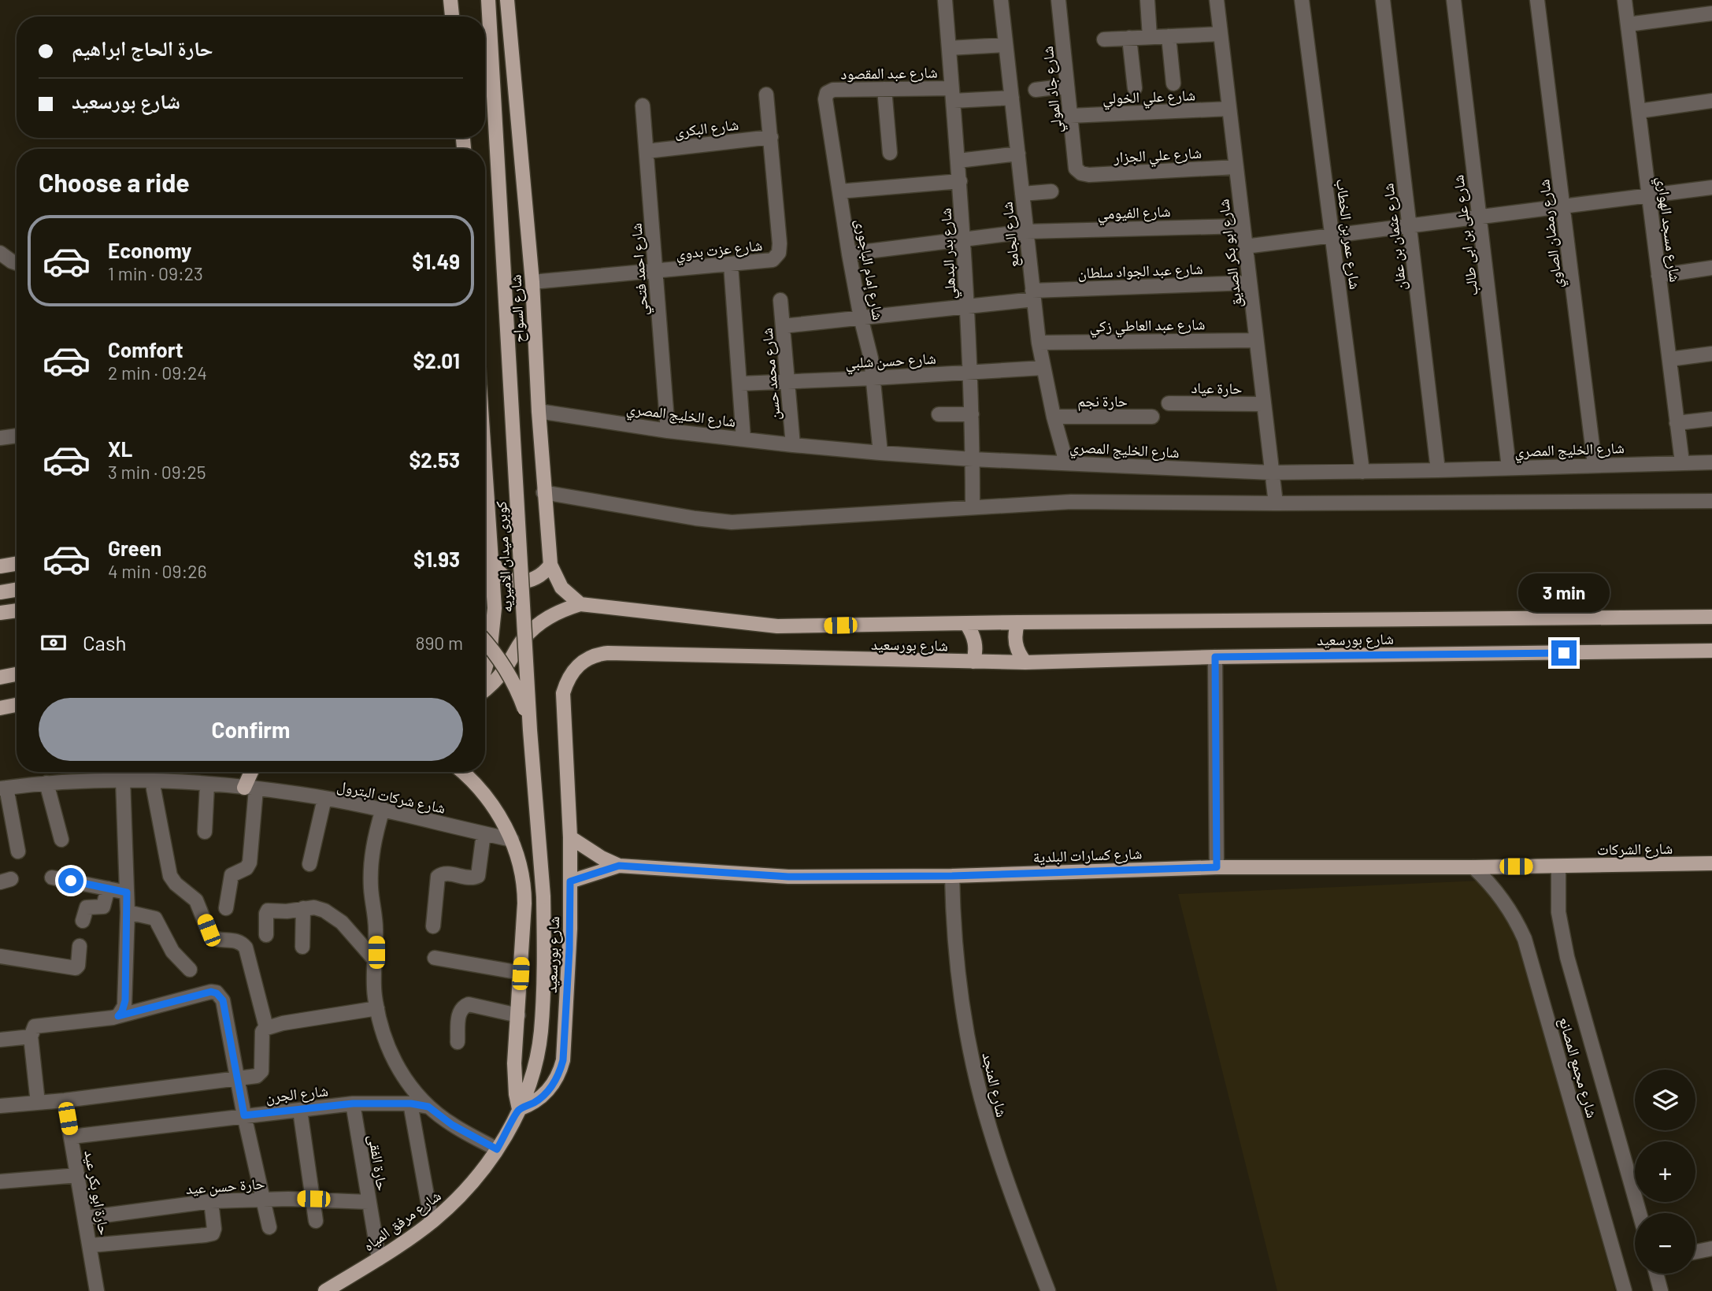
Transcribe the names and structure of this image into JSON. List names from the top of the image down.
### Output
{
  "streets": {
    "main road": [
      "شارع السواح",
      "كوبرى ميدان الاميريه",
      "شارع بورسعيد",
      "شارع الشركات",
      "شارع كسارات البلدية",
      "شارع مرفق المياه"
    ],
    "street": [
      "شارع عبد المقصود",
      "شارع جاد المولي",
      "شارع علي الخولي",
      "شارع البكرى",
      "شارع علي الجزار",
      "شارع الفيومي",
      "شارع مسجد الهواري",
      "شارع عمر بن الخطاب",
      "شارع رمضان الصاوي",
      "شارع الجامع",
      "شارع على بن ابى طالب",
      "شارع عثمان بن عفان",
      "شارع عزت بدوي",
      "شارع بدر البدهلي",
      "شارع ابو بكر الصديق",
      "شارع احمد فتحي",
      "شارع إمام الباجورى",
      "شارع عبد الجواد سلطان",
      "شارع عبد العاطي زكي",
      "شارع حسن شلبي",
      "شارع محمد حسن",
      "حارة عياد",
      "حارة نجم",
      "شارع الخليج المصري",
      "شارع شركات البترول",
      "شارع مجمع المصانع",
      "شارع المنجد",
      "شارع الجرن",
      "حارة الفقى",
      "حارة حسن عيد",
      "حارة ابو بكر عيد"
    ]
  },
  "crossings": [
    ["شارع عبد المقصود", "شارع الجامع"],
    ["شارع عبد المقصود", "شارع بدر البدهلي"],
    ["شارع عبد المقصود", "شارع إمام الباجورى"],
    ["شارع جاد المولي", "شارع علي الخولي"],
    ["شارع جاد المولي", "شارع علي الجزار"],
    ["شارع علي الخولي", "شارع ابو بكر الصديق"],
    ["شارع البكرى", "شارع عزت بدوي"],
    ["شارع البكرى", "شارع احمد فتحي"],
    ["شارع علي الجزار", "شارع ابو بكر الصديق"],
    ["شارع الفيومي", "شارع الجامع"],
    ["شارع الفيومي", "شارع بدر البدهلي"],
    ["شارع الفيومي", "شارع ابو بكر الصديق"],
    ["شارع الفيومي", "شارع إمام الباجورى"],
    ["شارع مسجد الهواري", "شارع الخليج المصري"],
    ["شارع عمر بن الخطاب", "شارع الخليج المصري"],
    ["شارع رمضان الصاوي", "شارع الخليج المصري"],
    ["شارع الجامع", "شارع عبد الجواد سلطان"],
    ["شارع الجامع", "شارع عبد العاطي زكي"],
    ["شارع الجامع", "شارع حسن شلبي"],
    ["شارع الجامع", "حارة نجم"],
    ["شارع الجامع", "شارع الخليج المصري"],
    ["شارع على بن ابى طالب", "شارع الخليج المصري"],
    ["شارع عثمان بن عفان", "شارع الخليج المصري"],
    ["شارع عزت بدوي", "شارع احمد فتحي"],
    ["شارع عزت بدوي", "شارع السواح"],
    ["شارع بدر البدهلي", "شارع عبد الجواد سلطان"],
    ["شارع بدر البدهلي", "شارع حسن شلبي"],
    ["شارع بدر البدهلي", "شارع الخليج المصري"],
    ["شارع ابو بكر الصديق", "شارع عبد الجواد سلطان"],
    ["شارع ابو بكر الصديق", "شارع عبد العاطي زكي"],
    ["شارع ابو بكر الصديق", "حارة عياد"],
    ["شارع ابو بكر الصديق", "شارع الخليج المصري"],
    ["شارع احمد فتحي", "شارع الخليج المصري"],
    ["شارع إمام الباجورى", "شارع عبد الجواد سلطان"],
    ["شارع إمام الباجورى", "شارع حسن شلبي"],
    ["شارع إمام الباجورى", "شارع الخليج المصري"],
    ["شارع عبد الجواد سلطان", "شارع محمد حسن"],
    ["شارع السواح", "شارع الخليج المصري"],
    ["شارع السواح", "شارع بورسعيد"],
    ["شارع حسن شلبي", "شارع محمد حسن"],
    ["شارع محمد حسن", "شارع الخليج المصري"],
    ["كوبرى ميدان الاميريه", "شارع بورسعيد"],
    ["كوبرى ميدان الاميريه", "شارع مرفق المياه"],
    ["شارع بورسعيد", "شارع كسارات البلدية"],
    ["شارع بورسعيد", "شارع مرفق المياه"],
    ["شارع الشركات", "شارع كسارات البلدية"],
    ["شارع الشركات", "شارع مجمع المصانع"],
    ["شارع كسارات البلدية", "شارع مجمع المصانع"],
    ["شارع كسارات البلدية", "شارع المنجد"],
    ["شارع الجرن", "حارة الفقى"],
    ["شارع الجرن", "حارة ابو بكر عيد"],
    ["حارة الفقى", "حارة حسن عيد"],
    ["حارة الفقى", "شارع مرفق المياه"],
    ["حارة حسن عيد", "حارة ابو بكر عيد"]
  ],
  "page": {
    "banner": ["حارة الحاج ابراهيم", "شارع بورسعيد"],
    "heading": "Choose a ride",
    "list": [
      {
        "name": "Economy",
        "note": "1 min · 09:23",
        "value": "$1.49"
      },
      {
        "name": "Comfort",
        "note": "2 min · 09:24",
        "value": "$2.01"
      },
      {
        "name": "XL",
        "note": "3 min · 09:25",
        "value": "$2.53"
      },
      {
        "name": "Green",
        "note": "4 min · 09:26",
        "value": "$1.93"
      }
    ],
    "bubble": "3 min",
    "pay": ["Cash", "890 m"],
    "buttons": "Confirm",
    "map_buttons": ["+", "−"]
  }
}
